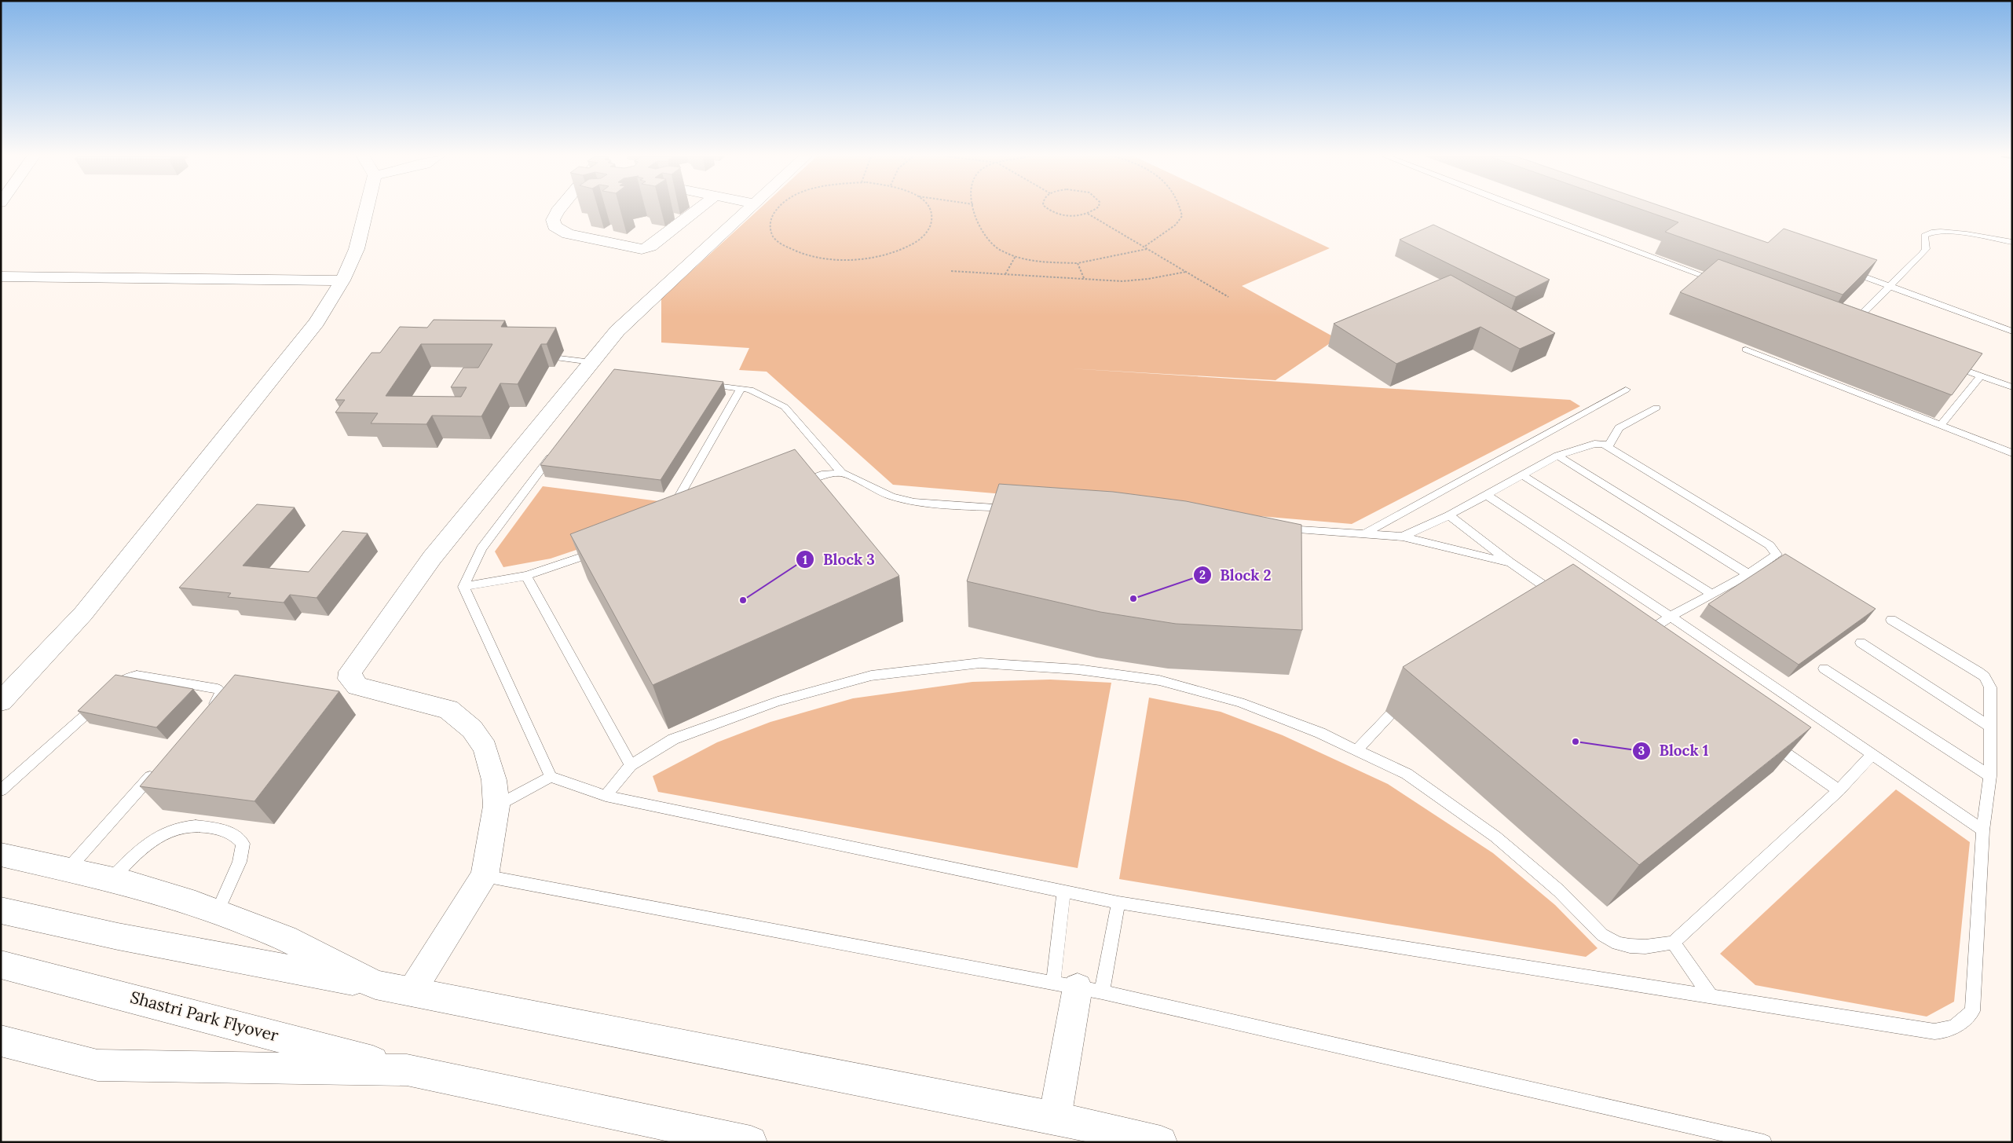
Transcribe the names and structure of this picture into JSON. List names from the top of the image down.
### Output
{
  "streets": {
    "main road": ["Shastri Park Flyover"]
  },
  "places": ["Block 2", "Block 3", "Block 1"]
}
